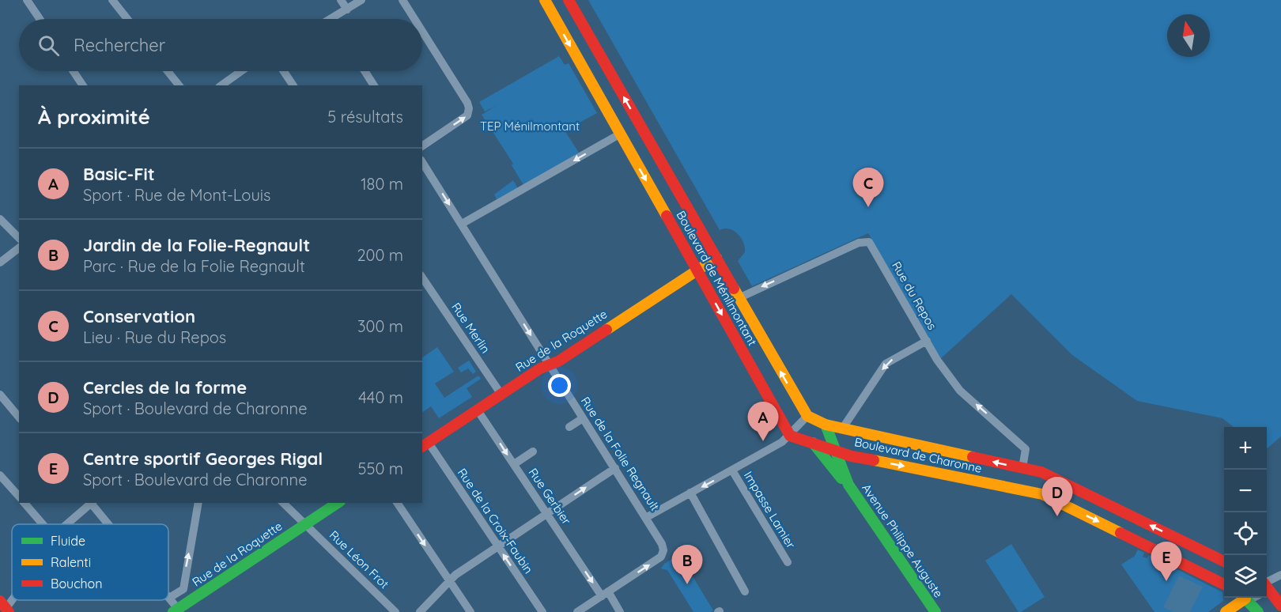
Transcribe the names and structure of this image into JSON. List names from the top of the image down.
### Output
{
  "streets": {
    "main road": [
      "Boulevard de Ménilmontant",
      "Rue de la Roquette",
      "Boulevard de Charonne",
      "Avenue Philippe Auguste"
    ],
    "street": [
      "Rue du Repos",
      "Rue Merlin",
      "Rue de la Folie Regnault",
      "Rue Gerbier",
      "Impasse Lamier",
      "Rue de la Croix-Faubin",
      "Rue Léon Frot"
    ]
  },
  "crossings": [
    ["Boulevard de Ménilmontant", "Rue du Repos"],
    ["Boulevard de Ménilmontant", "Rue de la Roquette"],
    ["Boulevard de Ménilmontant", "Boulevard de Charonne"],
    ["Rue du Repos", "Boulevard de Charonne"],
    ["Rue Merlin", "Rue de la Roquette"],
    ["Rue de la Roquette", "Rue de la Folie Regnault"],
    ["Rue de la Roquette", "Rue Gerbier"],
    ["Rue de la Roquette", "Rue de la Croix-Faubin"],
    ["Rue de la Roquette", "Rue Léon Frot"],
    ["Rue de la Folie Regnault", "Rue Gerbier"],
    ["Boulevard de Charonne", "Avenue Philippe Auguste"]
  ],
  "one_way": ["Rue Gerbier"],
  "parks": ["TEP Ménilmontant"],
  "legend": ["Fluide", "Ralenti", "Bouchon"],
  "north": "top",
  "page": {
    "search": "Rechercher",
    "heading": ["À proximité", "5 résultats"],
    "list": [
      {
        "mark": "A",
        "name": "Basic-Fit",
        "note": "Sport · Rue de Mont-Louis",
        "value": "180 m"
      },
      {
        "mark": "B",
        "name": "Jardin de la Folie-Regnault",
        "note": "Parc · Rue de la Folie Regnault",
        "value": "200 m"
      },
      {
        "mark": "C",
        "name": "Conservation",
        "note": "Lieu · Rue du Repos",
        "value": "300 m"
      },
      {
        "mark": "D",
        "name": "Cercles de la forme",
        "note": "Sport · Boulevard de Charonne",
        "value": "440 m"
      },
      {
        "mark": "E",
        "name": "Centre sportif Georges Rigal",
        "note": "Sport · Boulevard de Charonne",
        "value": "550 m"
      }
    ],
    "pins": [
      "C",
      "A",
      "D",
      "E",
      "B"
    ],
    "map_buttons": ["+", "−"]
  }
}
